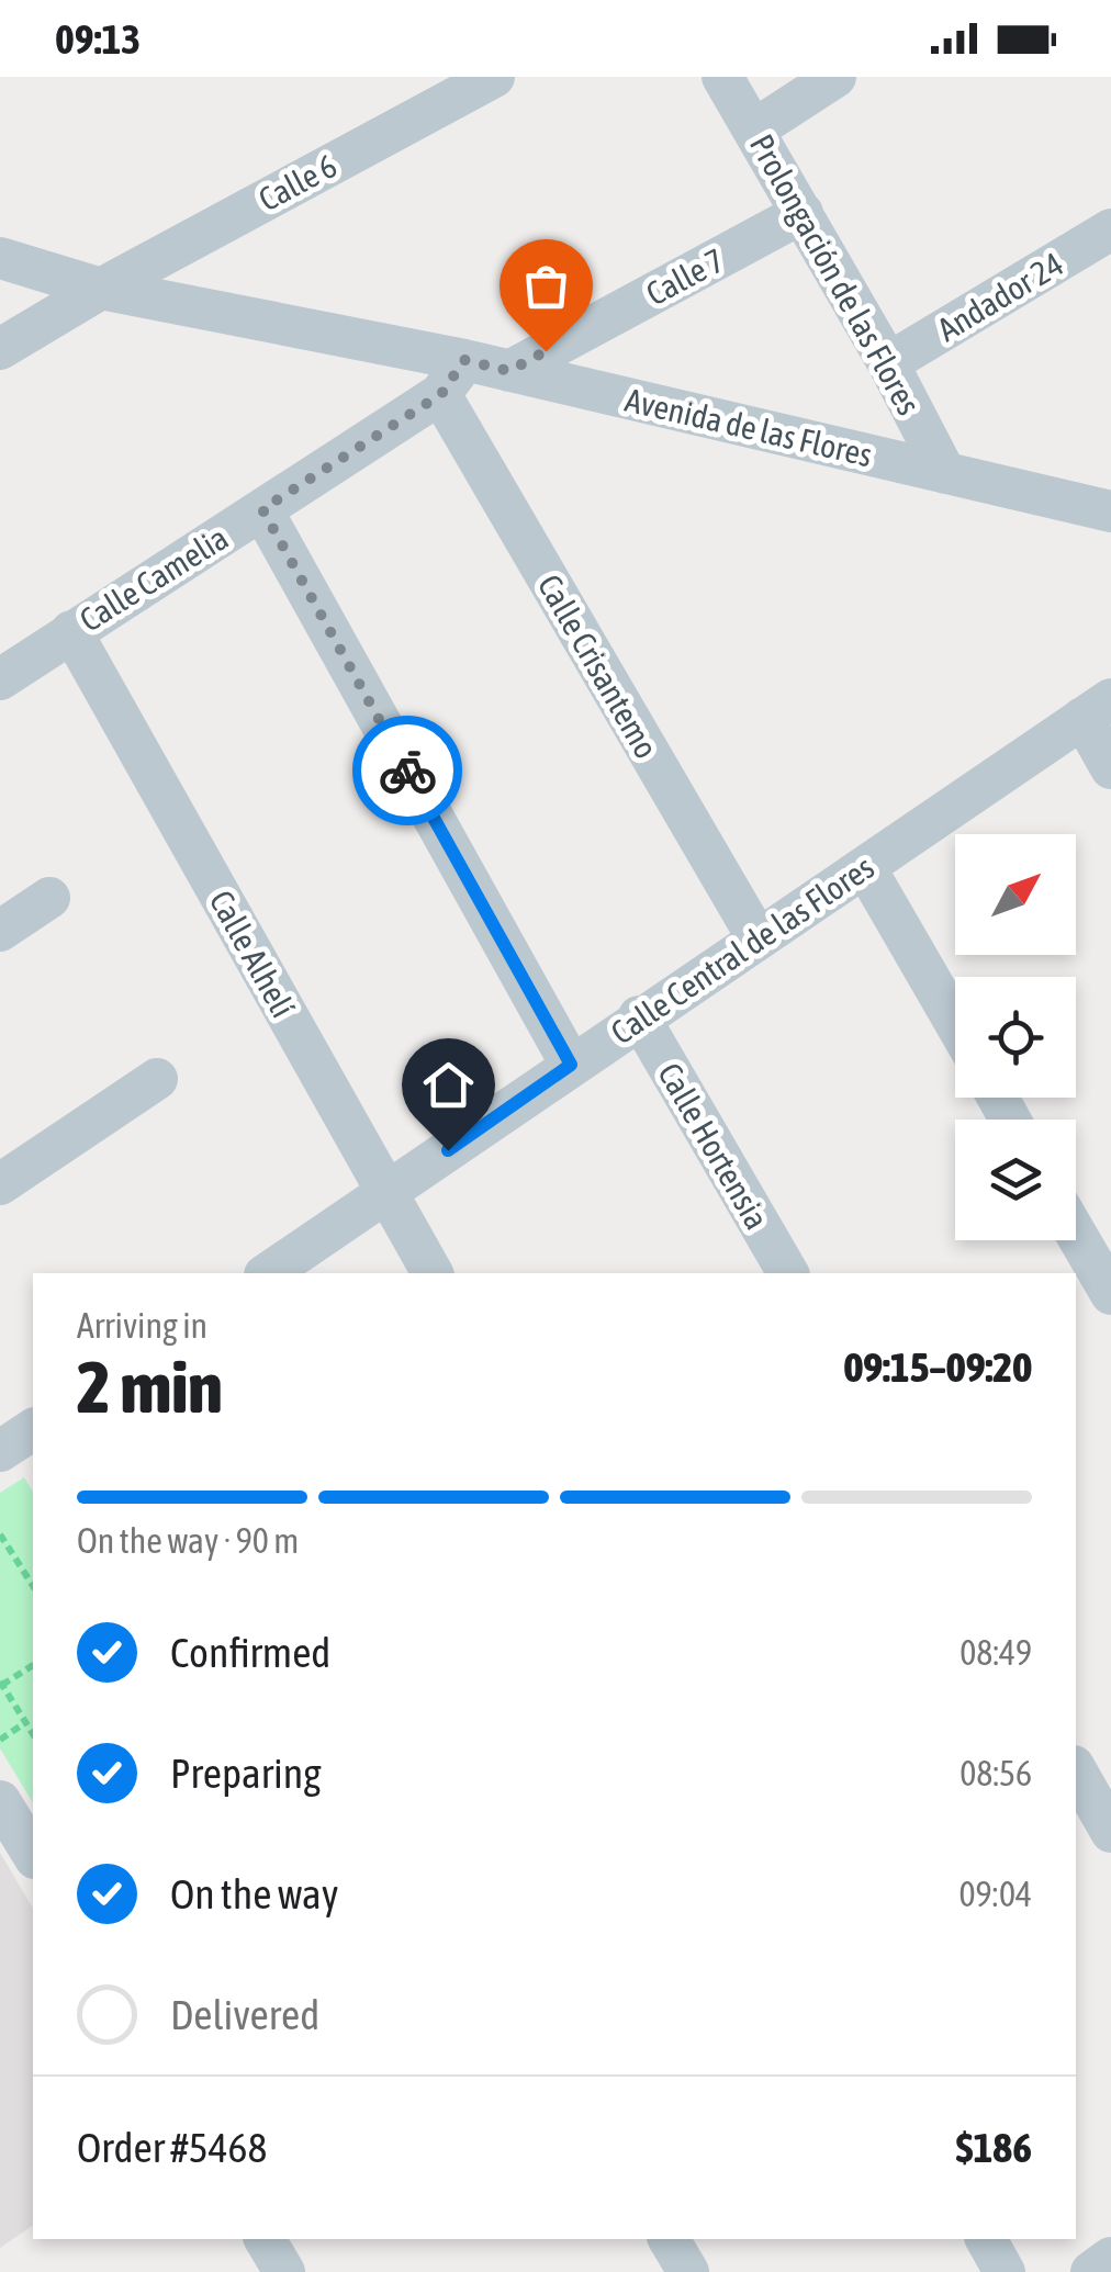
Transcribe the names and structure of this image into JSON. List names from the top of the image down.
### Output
{
  "streets": {
    "street": [
      "Calle 6",
      "Prolongación de las Flores",
      "Calle 7",
      "Andador 24",
      "Avenida de las Flores",
      "Calle Camelia",
      "Calle Crisantemo",
      "Calle Central de las Flores",
      "Calle Alhelí",
      "Calle Hortensia"
    ]
  },
  "crossings": [
    ["Calle 6", "Avenida de las Flores"],
    ["Prolongación de las Flores", "Calle 7"],
    ["Prolongación de las Flores", "Andador 24"],
    ["Prolongación de las Flores", "Avenida de las Flores"],
    ["Calle 7", "Avenida de las Flores"],
    ["Avenida de las Flores", "Calle Camelia"],
    ["Avenida de las Flores", "Calle Crisantemo"],
    ["Calle Camelia", "Calle Crisantemo"],
    ["Calle Camelia", "Calle Alhelí"],
    ["Calle Crisantemo", "Calle Central de las Flores"],
    ["Calle Central de las Flores", "Calle Alhelí"],
    ["Calle Central de las Flores", "Calle Hortensia"]
  ],
  "north": "top right",
  "page": {
    "status": "09:13",
    "heading": ["2 min", "Arriving in", "09:15–09:20"],
    "panel": ["Order #5468", "$186"],
    "bar": "On the way · 90 m",
    "list": [
      ["Confirmed", "08:49"],
      ["Preparing", "08:56"],
      ["On the way", "09:04"],
      "Delivered"
    ]
  }
}
